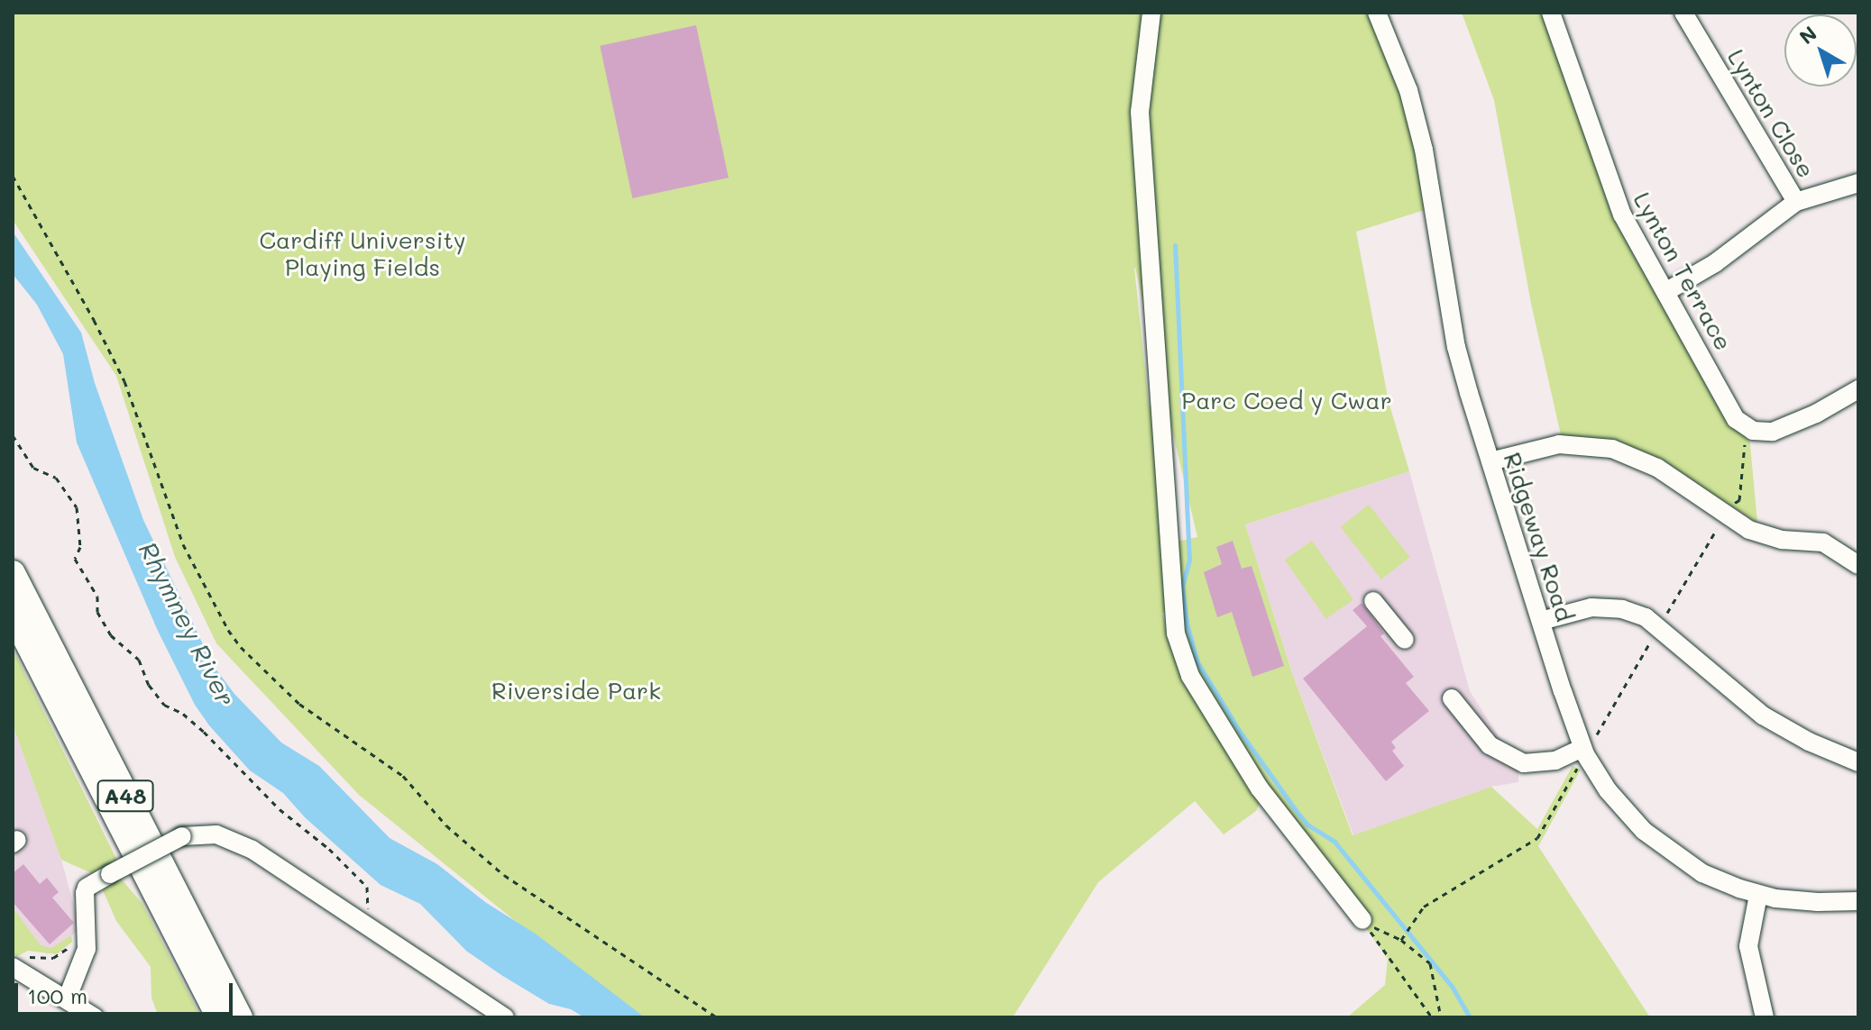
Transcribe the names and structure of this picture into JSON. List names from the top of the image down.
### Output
{
  "streets": {
    "highway": ["A48"],
    "street": ["Lynton Close", "Lynton Terrace", "Ridgeway Road"]
  },
  "water": ["Rhymney River"],
  "parks": ["Cardiff University Playing Fields", "Parc Coed y Cwar", "Riverside Park"],
  "scale_bar": "100 m",
  "north": "top left"
}
